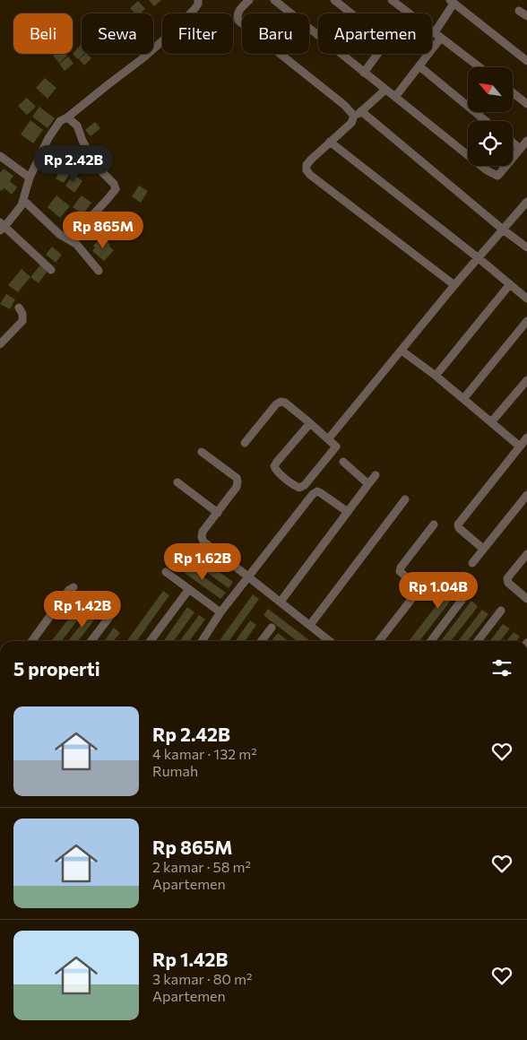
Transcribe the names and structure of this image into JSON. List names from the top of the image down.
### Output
{
  "north": "top left",
  "page": {
    "chip": [
      "Beli",
      "Sewa",
      "Filter",
      "Baru",
      "Apartemen"
    ],
    "price": [
      "Rp 2.42B",
      "Rp 865M",
      "Rp 1.62B",
      "Rp 1.04B",
      "Rp 1.42B"
    ],
    "heading": "5 properti",
    "list": [
      {
        "name": "Rp 2.42B",
        "note": "4 kamar · 132 m² · Rumah"
      },
      {
        "name": "Rp 865M",
        "note": "2 kamar · 58 m² · Apartemen"
      },
      {
        "name": "Rp 1.42B",
        "note": "3 kamar · 80 m² · Apartemen"
      }
    ]
  }
}
